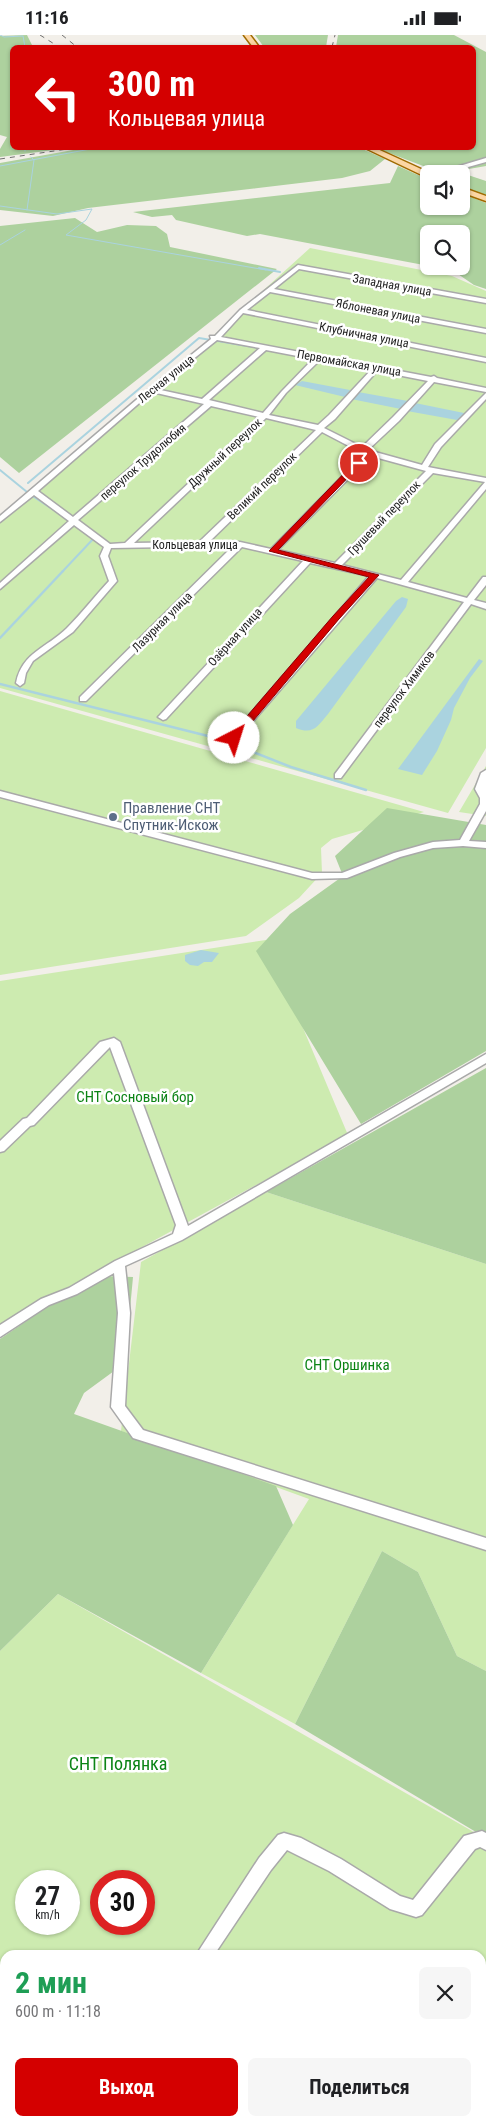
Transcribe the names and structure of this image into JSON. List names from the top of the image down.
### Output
{
  "streets": {
    "street": [
      "Западная улица",
      "Яблоневая улица",
      "Клубничная улица",
      "Первомайская улица",
      "Лесная улица",
      "Дружный переулок",
      "переулок Трудолюбия",
      "Великий переулок",
      "Грушевый переулок",
      "Кольцевая улица",
      "Лазурная улица",
      "Озёрная улица",
      "переулок Химиков"
    ]
  },
  "crossings": [
    ["Западная улица", "Лесная улица"],
    ["Яблоневая улица", "Лесная улица"],
    ["Клубничная улица", "Лесная улица"],
    ["Первомайская улица", "Лесная улица"],
    ["Первомайская улица", "Дружный переулок"],
    ["Первомайская улица", "переулок Трудолюбия"],
    ["Первомайская улица", "Великий переулок"],
    ["Дружный переулок", "Кольцевая улица"],
    ["Великий переулок", "Кольцевая улица"],
    ["Грушевый переулок", "Кольцевая улица"],
    ["Кольцевая улица", "Лазурная улица"],
    ["Кольцевая улица", "Озёрная улица"],
    ["Кольцевая улица", "переулок Химиков"]
  ],
  "parks": ["СНТ Сосновый бор", "СНТ Оршинка", "СНТ Полянка"],
  "places": ["Правление СНТ Спутник-Искож"],
  "page": {
    "status": "11:16",
    "turn": ["300 m", "Кольцевая улица"],
    "speed": "27 km/h",
    "limit": "30",
    "heading": ["2 мин", "600 m · 11:18"],
    "buttons": ["Выход", "Поделиться"]
  }
}
